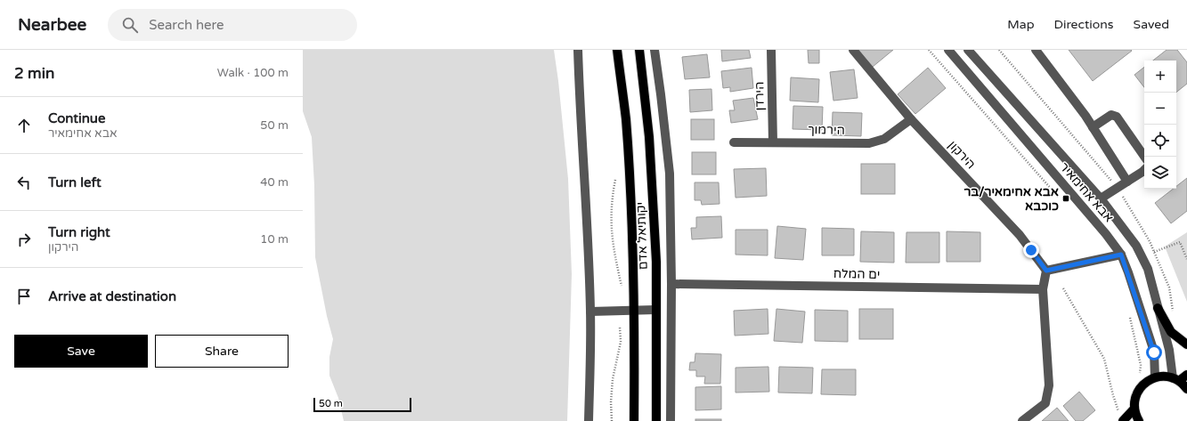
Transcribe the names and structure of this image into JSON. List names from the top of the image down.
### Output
{
  "streets": {
    "main road": ["יקותיאל אדם"],
    "street": [
      "הירדן",
      "הירמוך",
      "הירקון",
      "אבא אחימאיר",
      "ים המלח"
    ]
  },
  "crossings": [
    ["הירדן", "הירמוך"],
    ["הירמוך", "הירקון"]
  ],
  "places": {
    "transit": ["אבא אחימאיר/בר כוכבא"]
  },
  "scale_bar": "50 m",
  "page": {
    "header": "Nearbee",
    "search": "Search here",
    "nav": ["Map", "Directions", "Saved"],
    "heading": ["2 min", "Walk · 100 m"],
    "map_buttons": ["+", "−"],
    "list": [
      ["Continue", "אבא אחימאיר", "50 m"],
      ["Turn left", "40 m"],
      ["Turn right", "הירקון", "10 m"],
      "Arrive at destination"
    ],
    "buttons": ["Save", "Share"],
    "scale": "50 m"
  }
}
